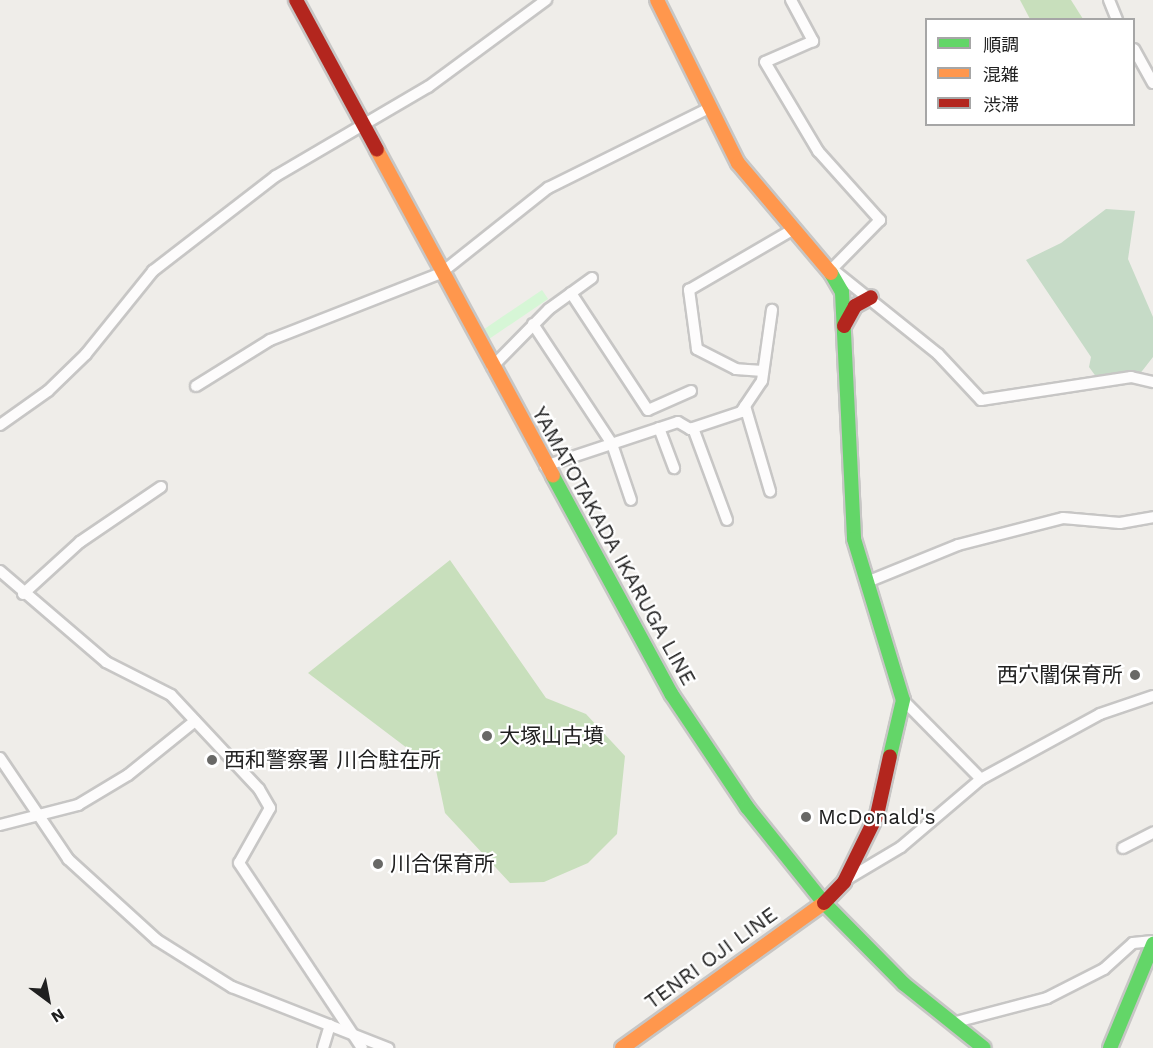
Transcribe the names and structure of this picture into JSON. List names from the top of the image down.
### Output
{
  "streets": {
    "main road": ["YAMATOTAKADA IKARUGA LINE", "TENRI OJI LINE"]
  },
  "crossings": [
    ["YAMATOTAKADA IKARUGA LINE", "TENRI OJI LINE"]
  ],
  "places": [
    "西穴闇保育所",
    "大塚山古墳",
    "西和警察署 川合駐在所",
    "McDonald's",
    "川合保育所"
  ],
  "legend": ["順調", "混雑", "渋滞"],
  "north": "bottom right"
}
